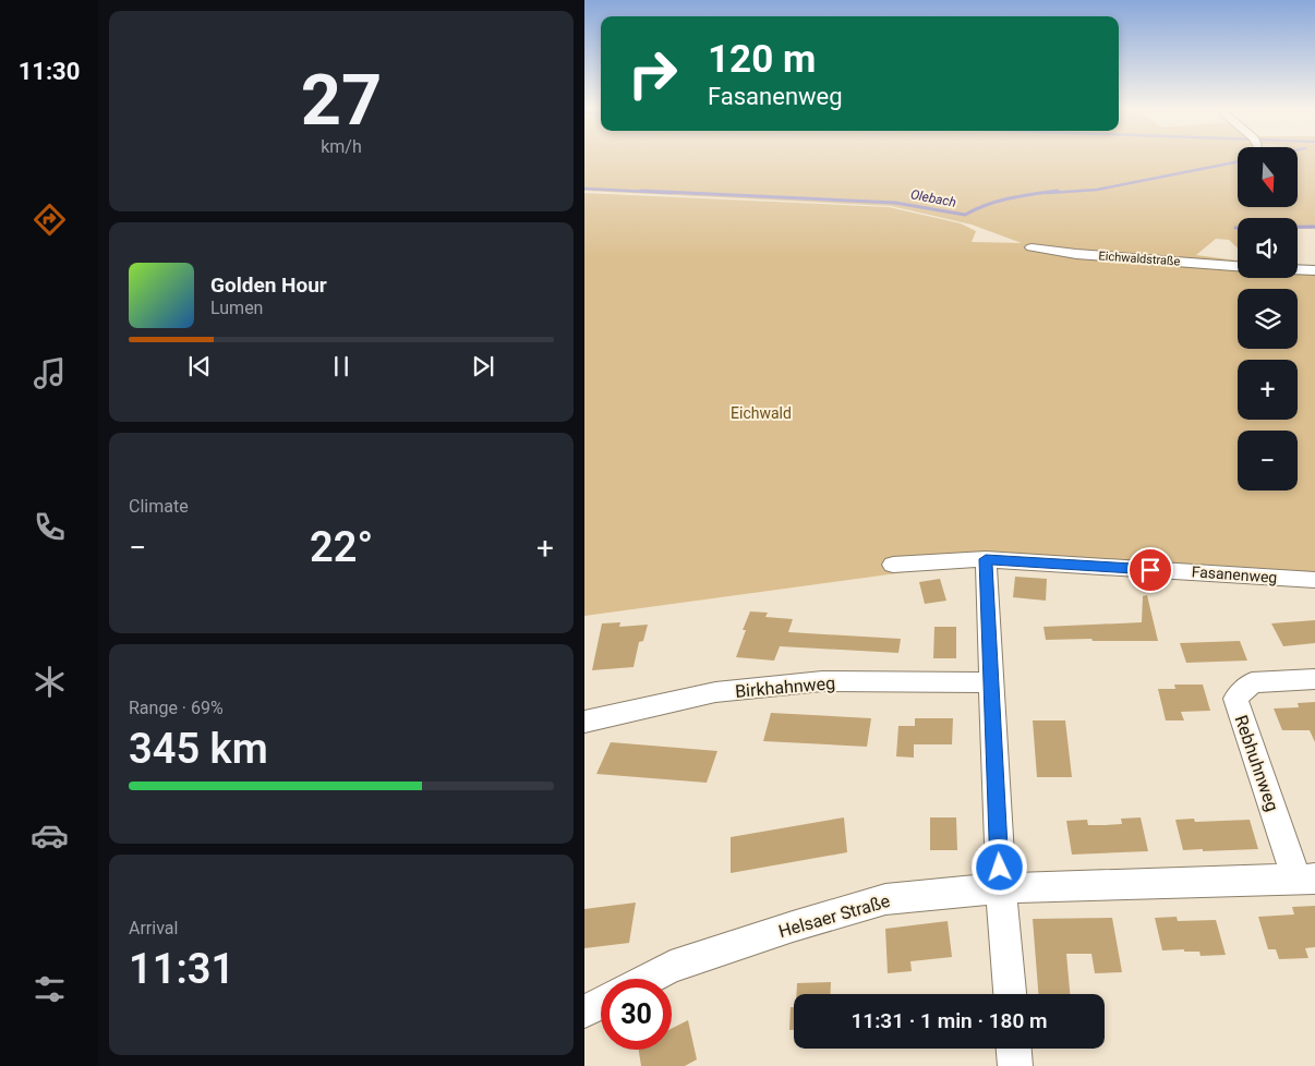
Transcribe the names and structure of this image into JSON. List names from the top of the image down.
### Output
{
  "streets": {
    "street": [
      "Eichwaldstraße",
      "Fasanenweg",
      "Birkhahnweg",
      "Rebhuhnweg",
      "Helsaer Straße"
    ]
  },
  "crossings": [
    ["Rebhuhnweg", "Helsaer Straße"]
  ],
  "water": ["Olebach"],
  "parks": ["Eichwald"],
  "north": "bottom",
  "page": {
    "tabs": "11:30",
    "tile": [
      ["27", "km/h"],
      "Climate",
      ["Range · 69%", "345 km"],
      ["Arrival", "11:31"]
    ],
    "turn": ["120 m", "Fasanenweg"],
    "map_buttons": ["+", "−"],
    "song": ["Golden Hour", "Lumen"],
    "heat": ["−", "22°", "+"],
    "limit": "30",
    "trip": "11:31 · 1 min · 180 m"
  }
}
